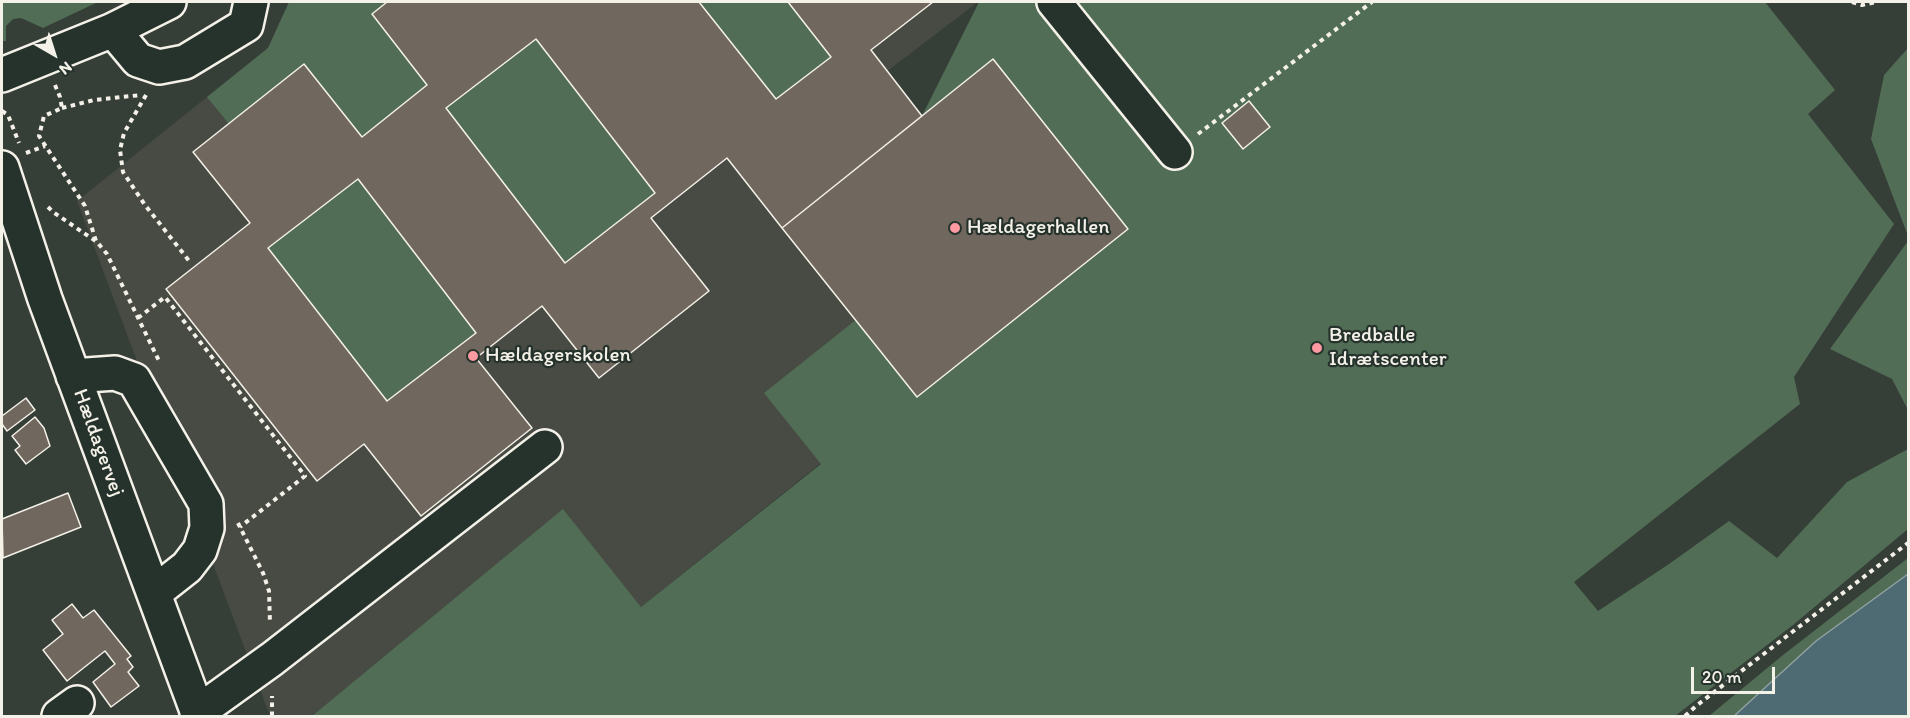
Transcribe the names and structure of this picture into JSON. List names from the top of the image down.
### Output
{
  "streets": {
    "street": ["Hældagervej"]
  },
  "places": ["Hældagerhallen", "Bredballe Idrætscenter", "Hældagerskolen"],
  "scale_bar": "20 m",
  "north": "bottom right"
}
